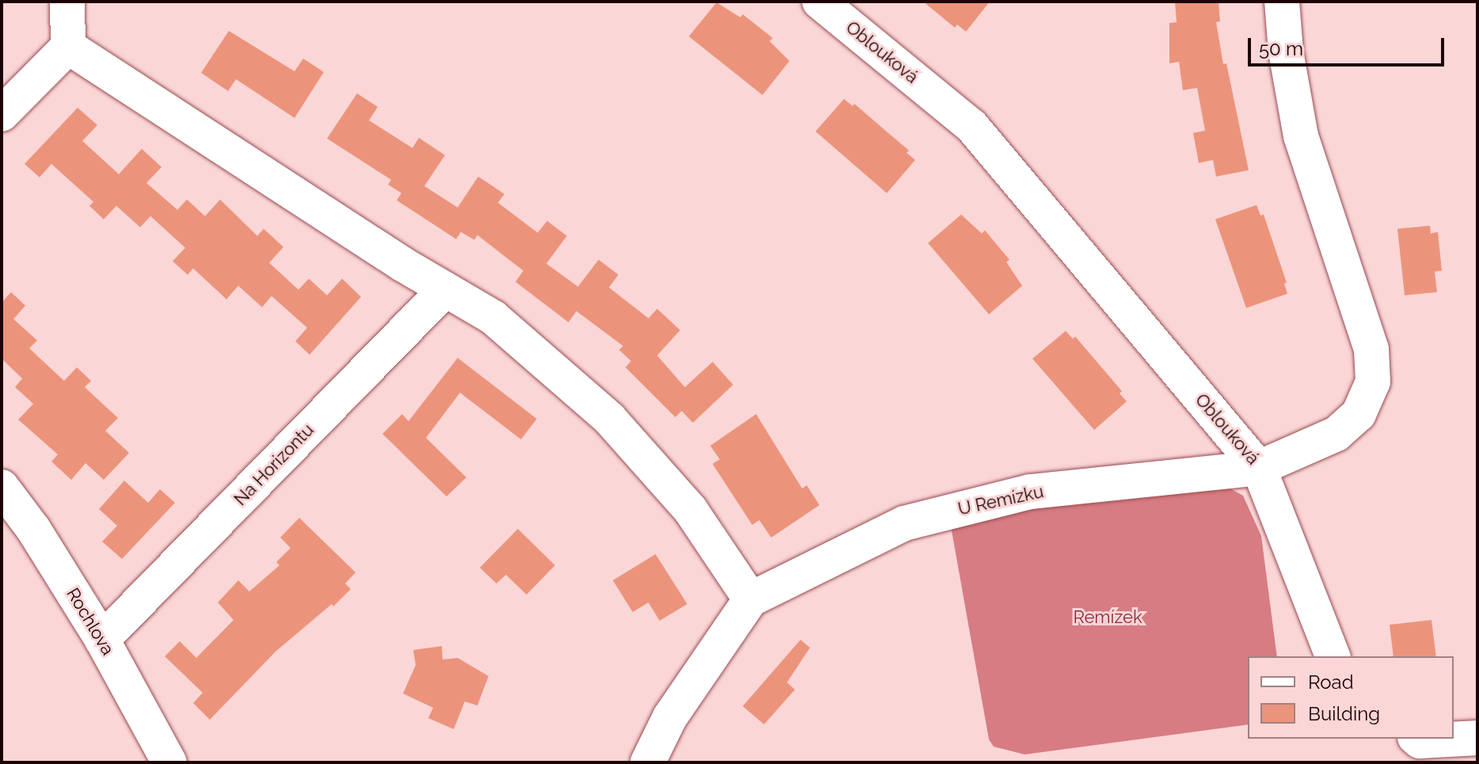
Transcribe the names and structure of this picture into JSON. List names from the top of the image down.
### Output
{
  "streets": {
    "street": [
      "Oblouková",
      "Na Horizontu",
      "U Remízku",
      "Rochlova"
    ]
  },
  "crossings": [
    ["Oblouková", "U Remízku"],
    ["Na Horizontu", "Rochlova"]
  ],
  "parks": ["Remízek"],
  "legend": ["Road", "Building"],
  "scale_bar": "50 m"
}
